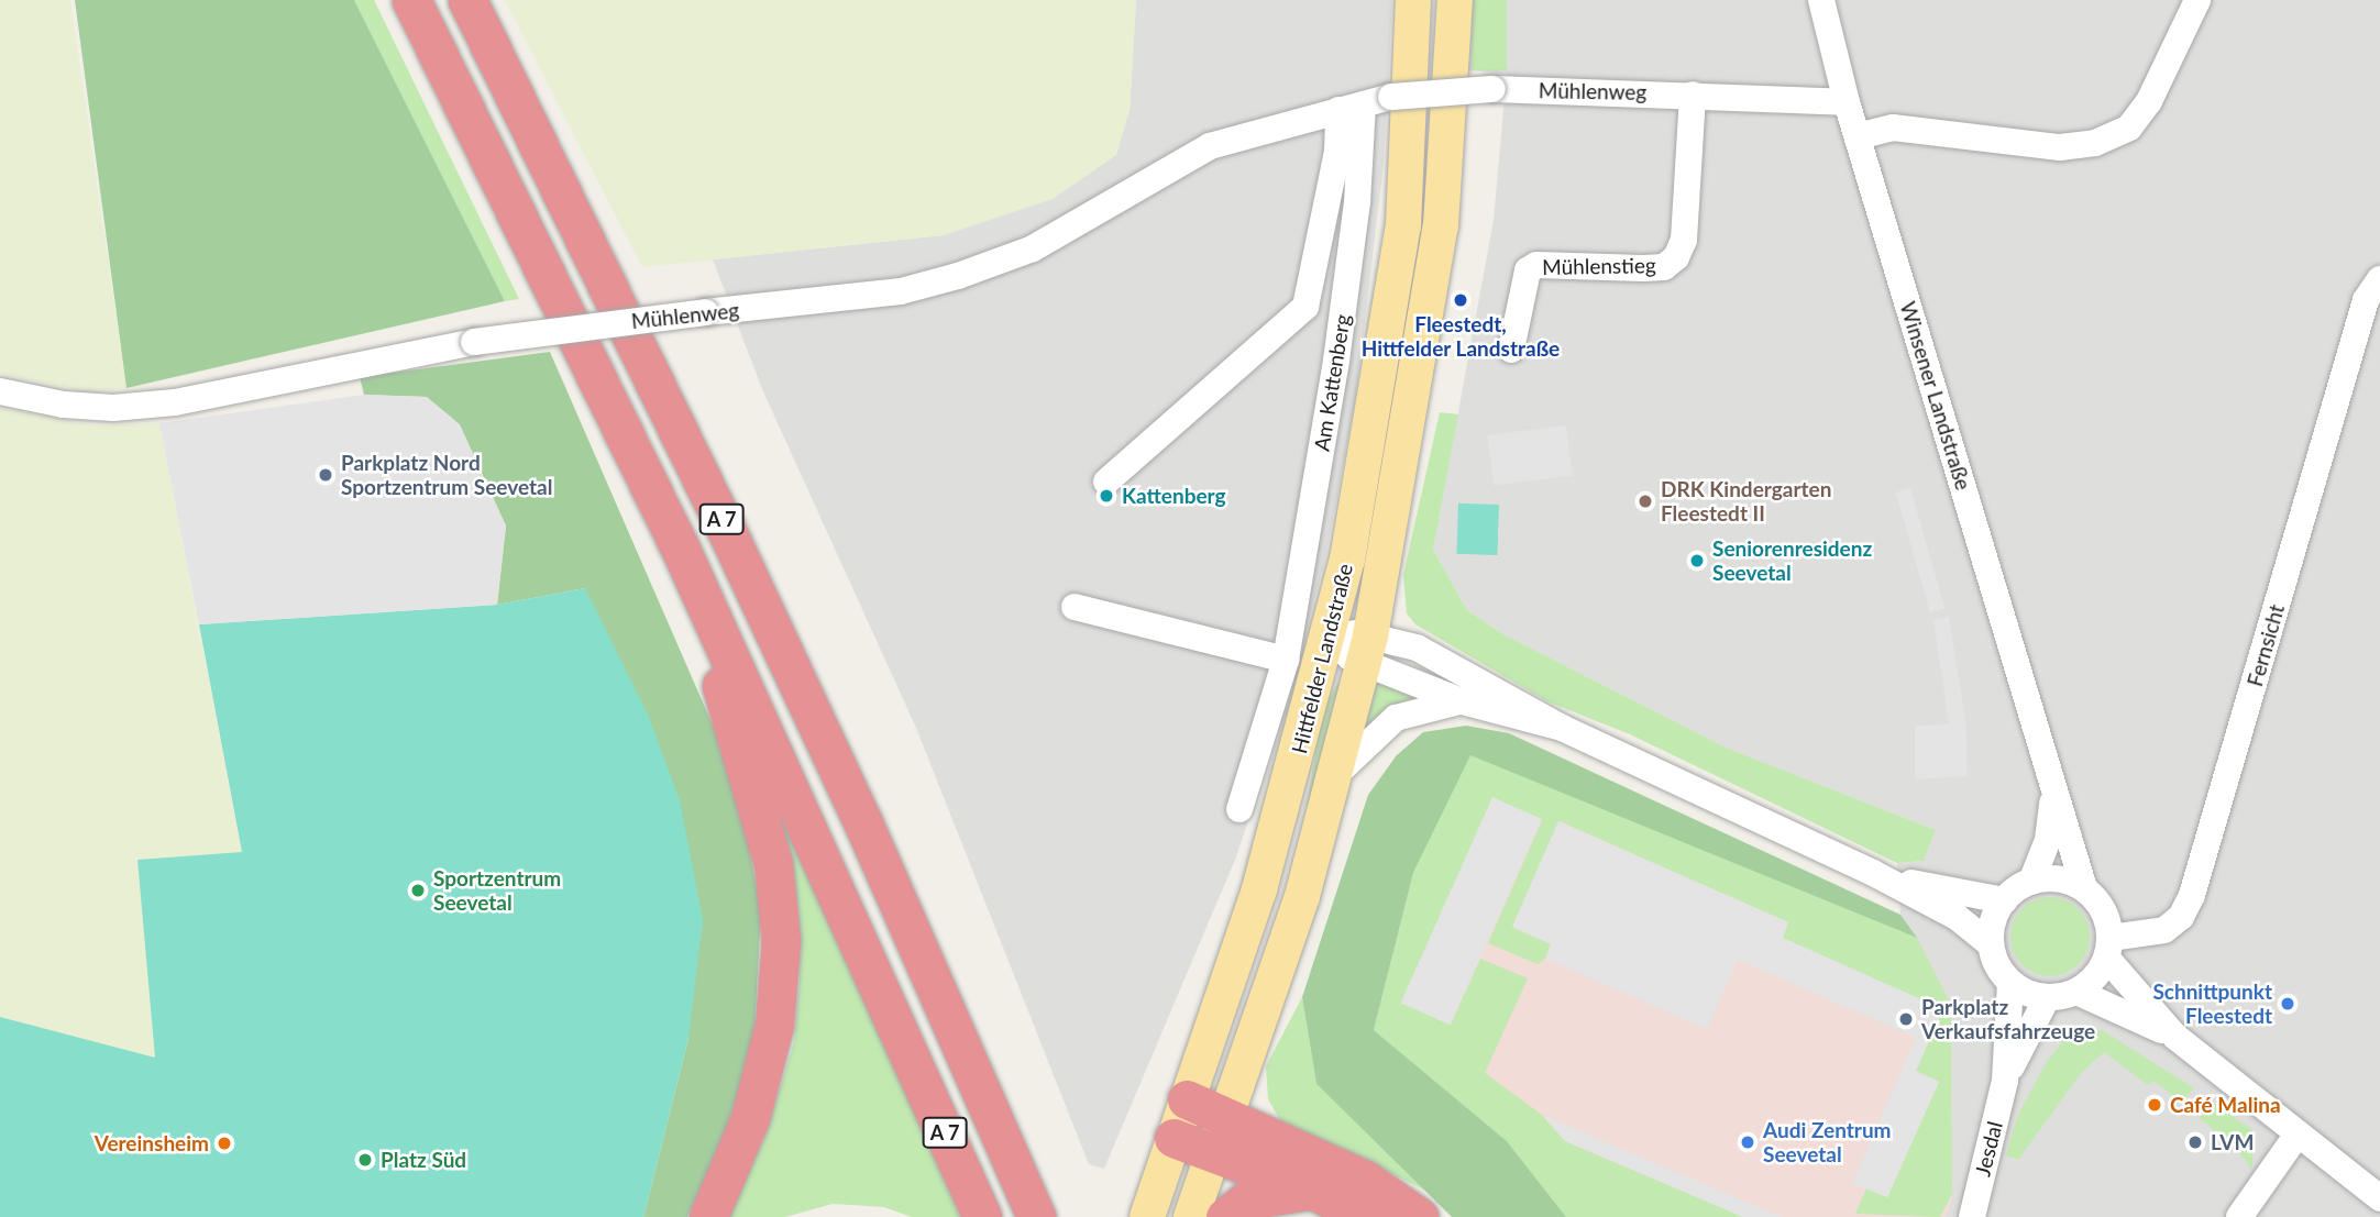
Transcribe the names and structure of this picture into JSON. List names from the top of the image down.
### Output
{
  "streets": {
    "highway": ["A 7"],
    "main road": ["Hittfelder Landstraße"],
    "street": [
      "Mühlenweg",
      "Mühlenstieg",
      "Am Kattenberg",
      "Winsener Landstraße",
      "Fernsicht",
      "Jesdal"
    ]
  },
  "crossings": [
    ["Mühlenweg", "Mühlenstieg"],
    ["Mühlenweg", "Am Kattenberg"],
    ["Mühlenweg", "Winsener Landstraße"],
    ["Mühlenweg", "Hittfelder Landstraße"],
    ["Winsener Landstraße", "Fernsicht"],
    ["Winsener Landstraße", "Jesdal"],
    ["Fernsicht", "Jesdal"]
  ],
  "places": [
    "Fleestedt, Hittfelder Landstraße",
    "Parkplatz Nord Sportzentrum Seevetal",
    "Kattenberg",
    "DRK Kindergarten Fleestedt II",
    "Seniorenresidenz Seevetal",
    "Sportzentrum Seevetal",
    "Schnittpunkt Fleestedt",
    "Parkplatz Verkaufsfahrzeuge",
    "Café Malina",
    "Audi Zentrum Seevetal",
    "LVM",
    "Vereinsheim",
    "Platz Süd"
  ]
}
